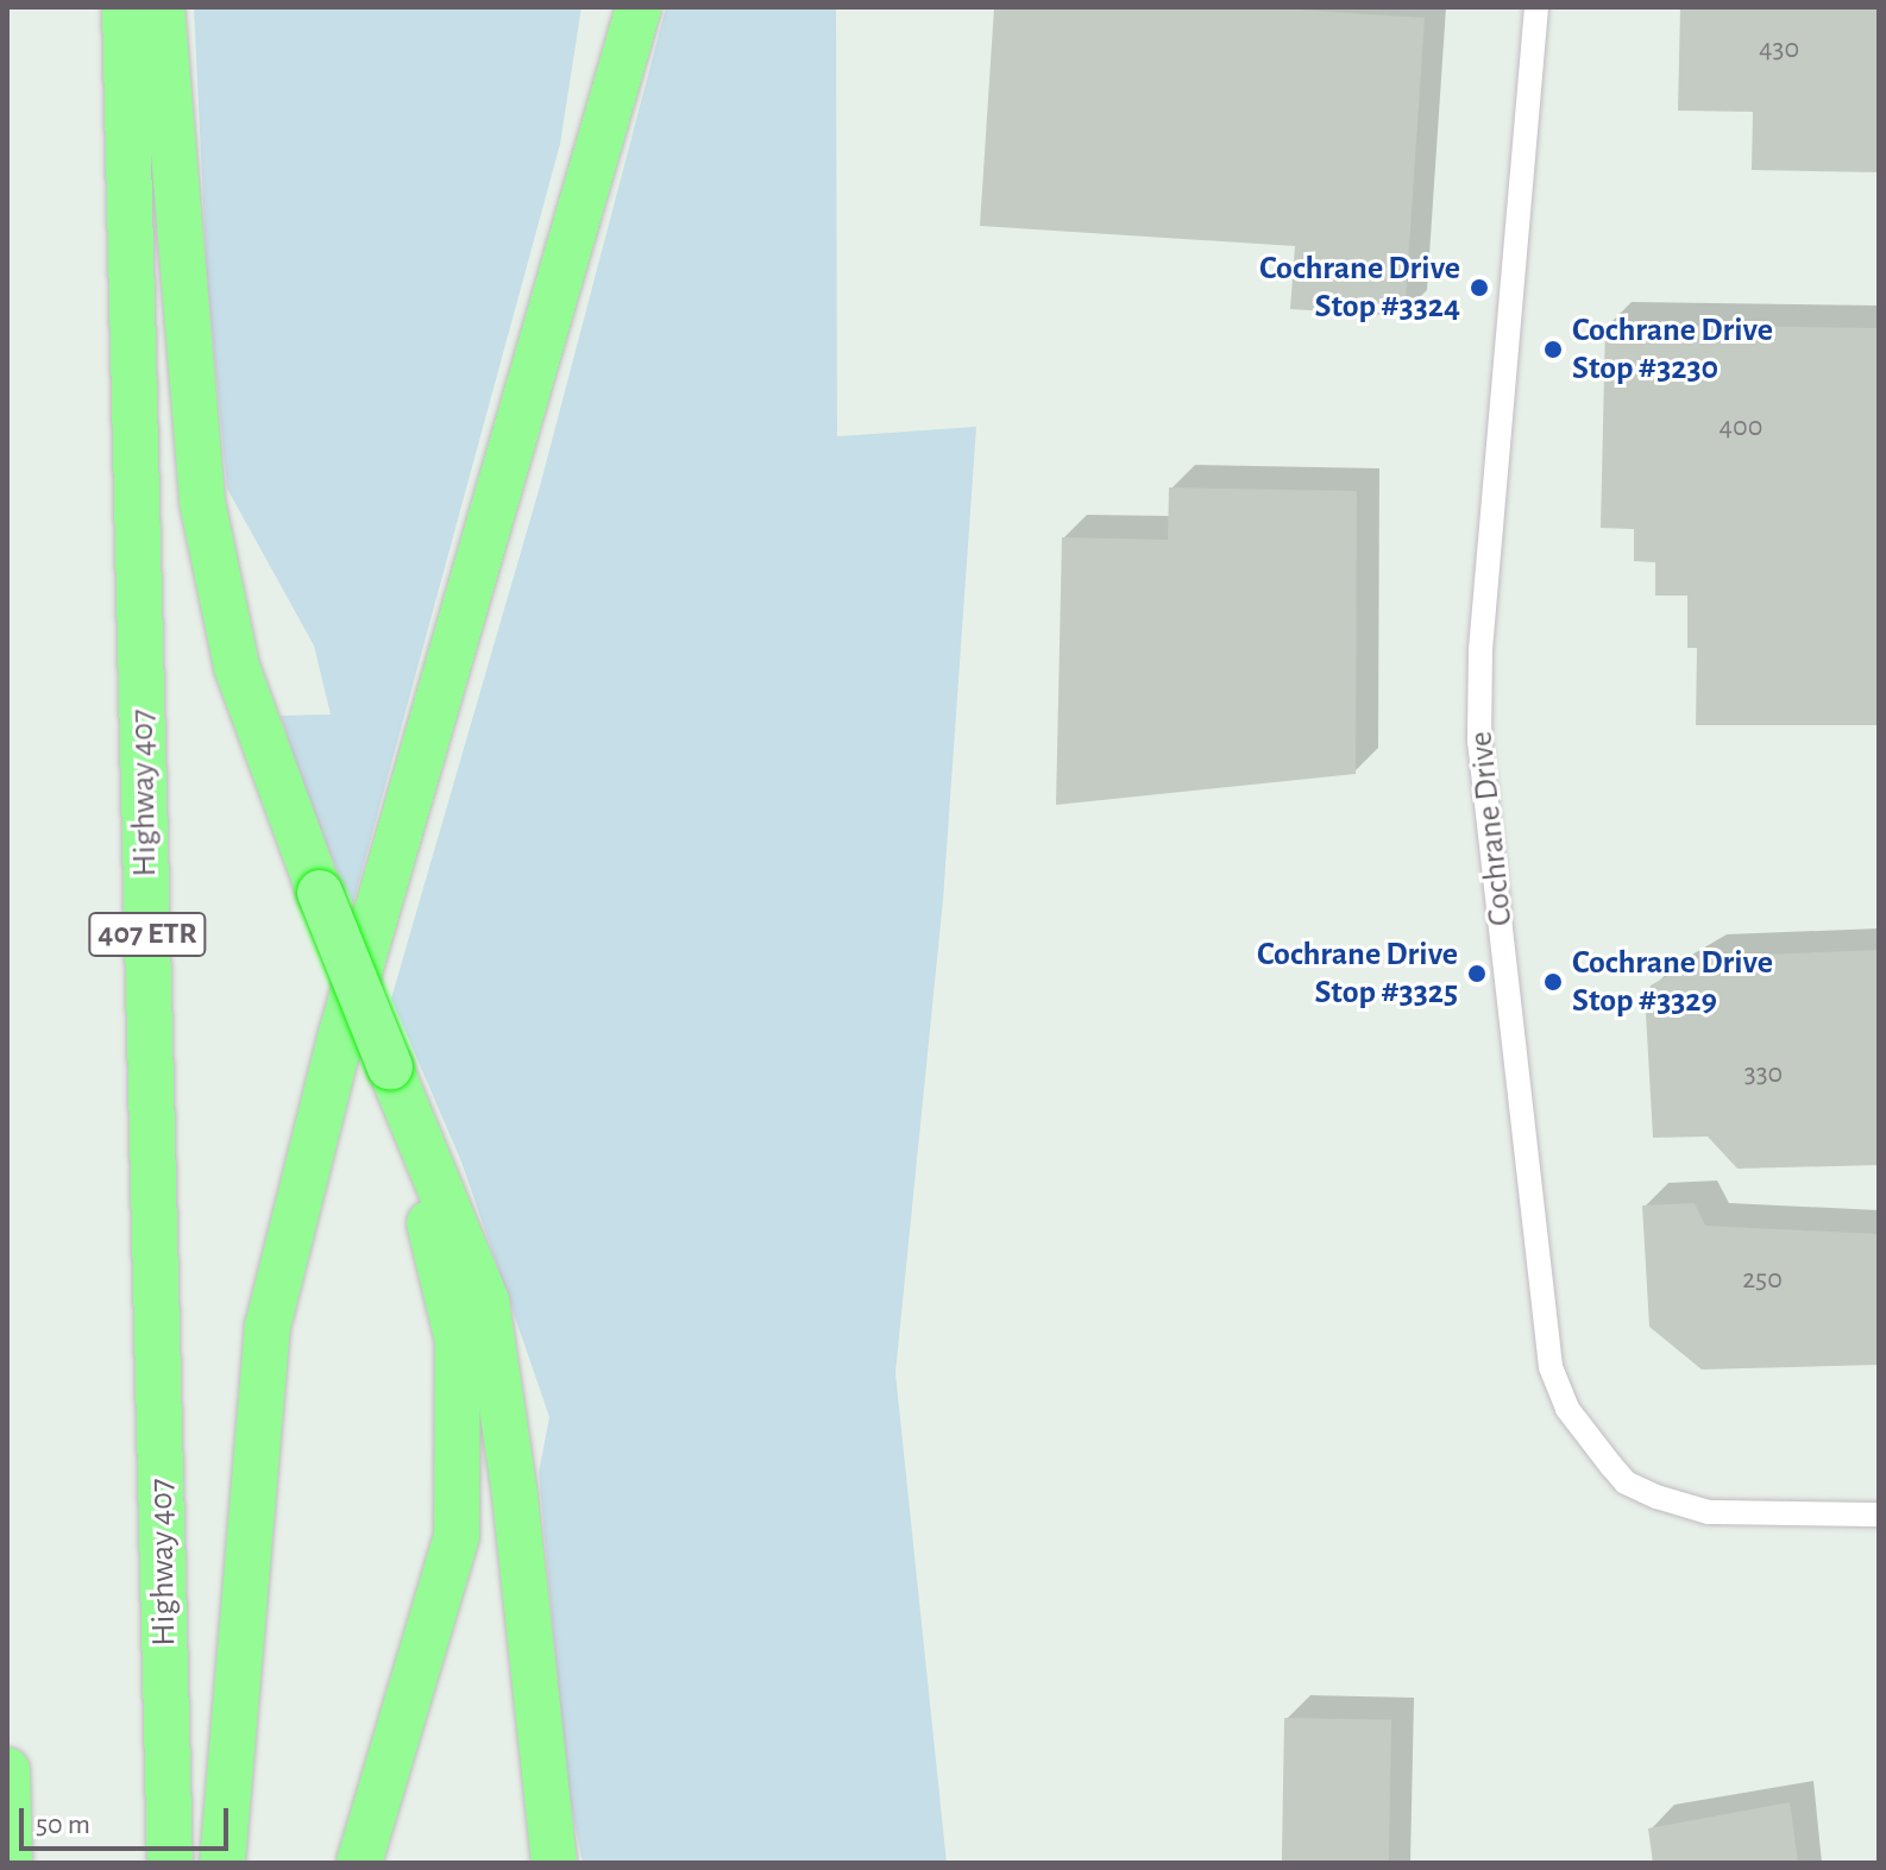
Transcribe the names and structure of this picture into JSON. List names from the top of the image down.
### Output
{
  "streets": {
    "highway": ["Highway 407", "407 ETR"],
    "street": ["Cochrane Drive"]
  },
  "places": [
    "Cochrane Drive Stop #3324",
    "Cochrane Drive Stop #3230",
    "Cochrane Drive Stop #3325",
    "Cochrane Drive Stop #3329"
  ],
  "house_numbers": [
    "430",
    "400",
    "330",
    "250"
  ],
  "scale_bar": "50 m"
}
